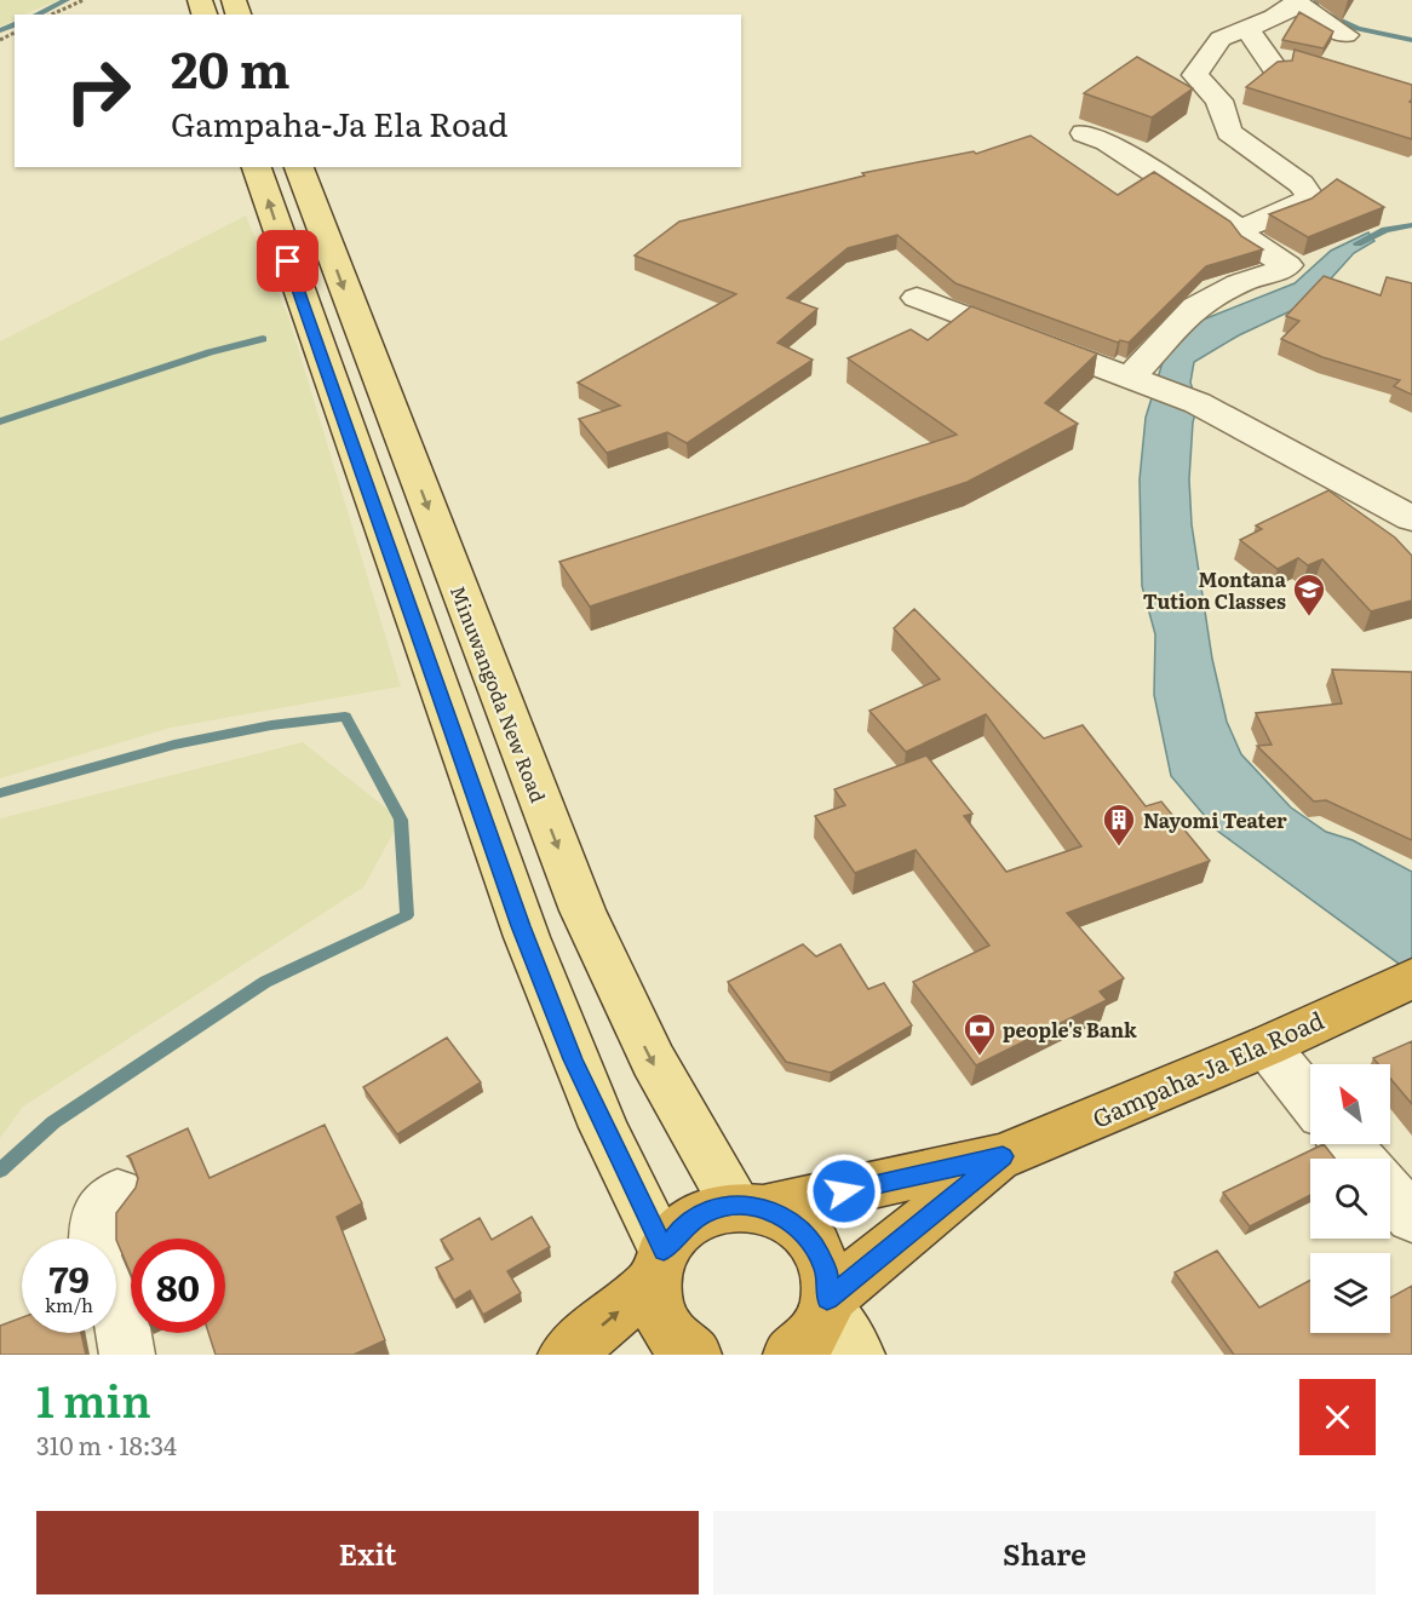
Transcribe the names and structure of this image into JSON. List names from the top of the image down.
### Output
{
  "streets": {
    "highway": ["Gampaha-Ja Ela Road"],
    "main road": ["Minuwangoda New Road"]
  },
  "crossings": [
    ["Minuwangoda New Road", "Gampaha-Ja Ela Road"]
  ],
  "places": {
    "school or university": ["Montana Tution Classes"],
    "building": ["Nayomi Teater"],
    "bank": ["people's Bank"]
  },
  "north": "top left",
  "page": {
    "turn": ["20 m", "Gampaha-Ja Ela Road"],
    "speed": "79 km/h",
    "limit": "80",
    "heading": ["1 min", "310 m · 18:34"],
    "buttons": ["Exit", "Share"]
  }
}
